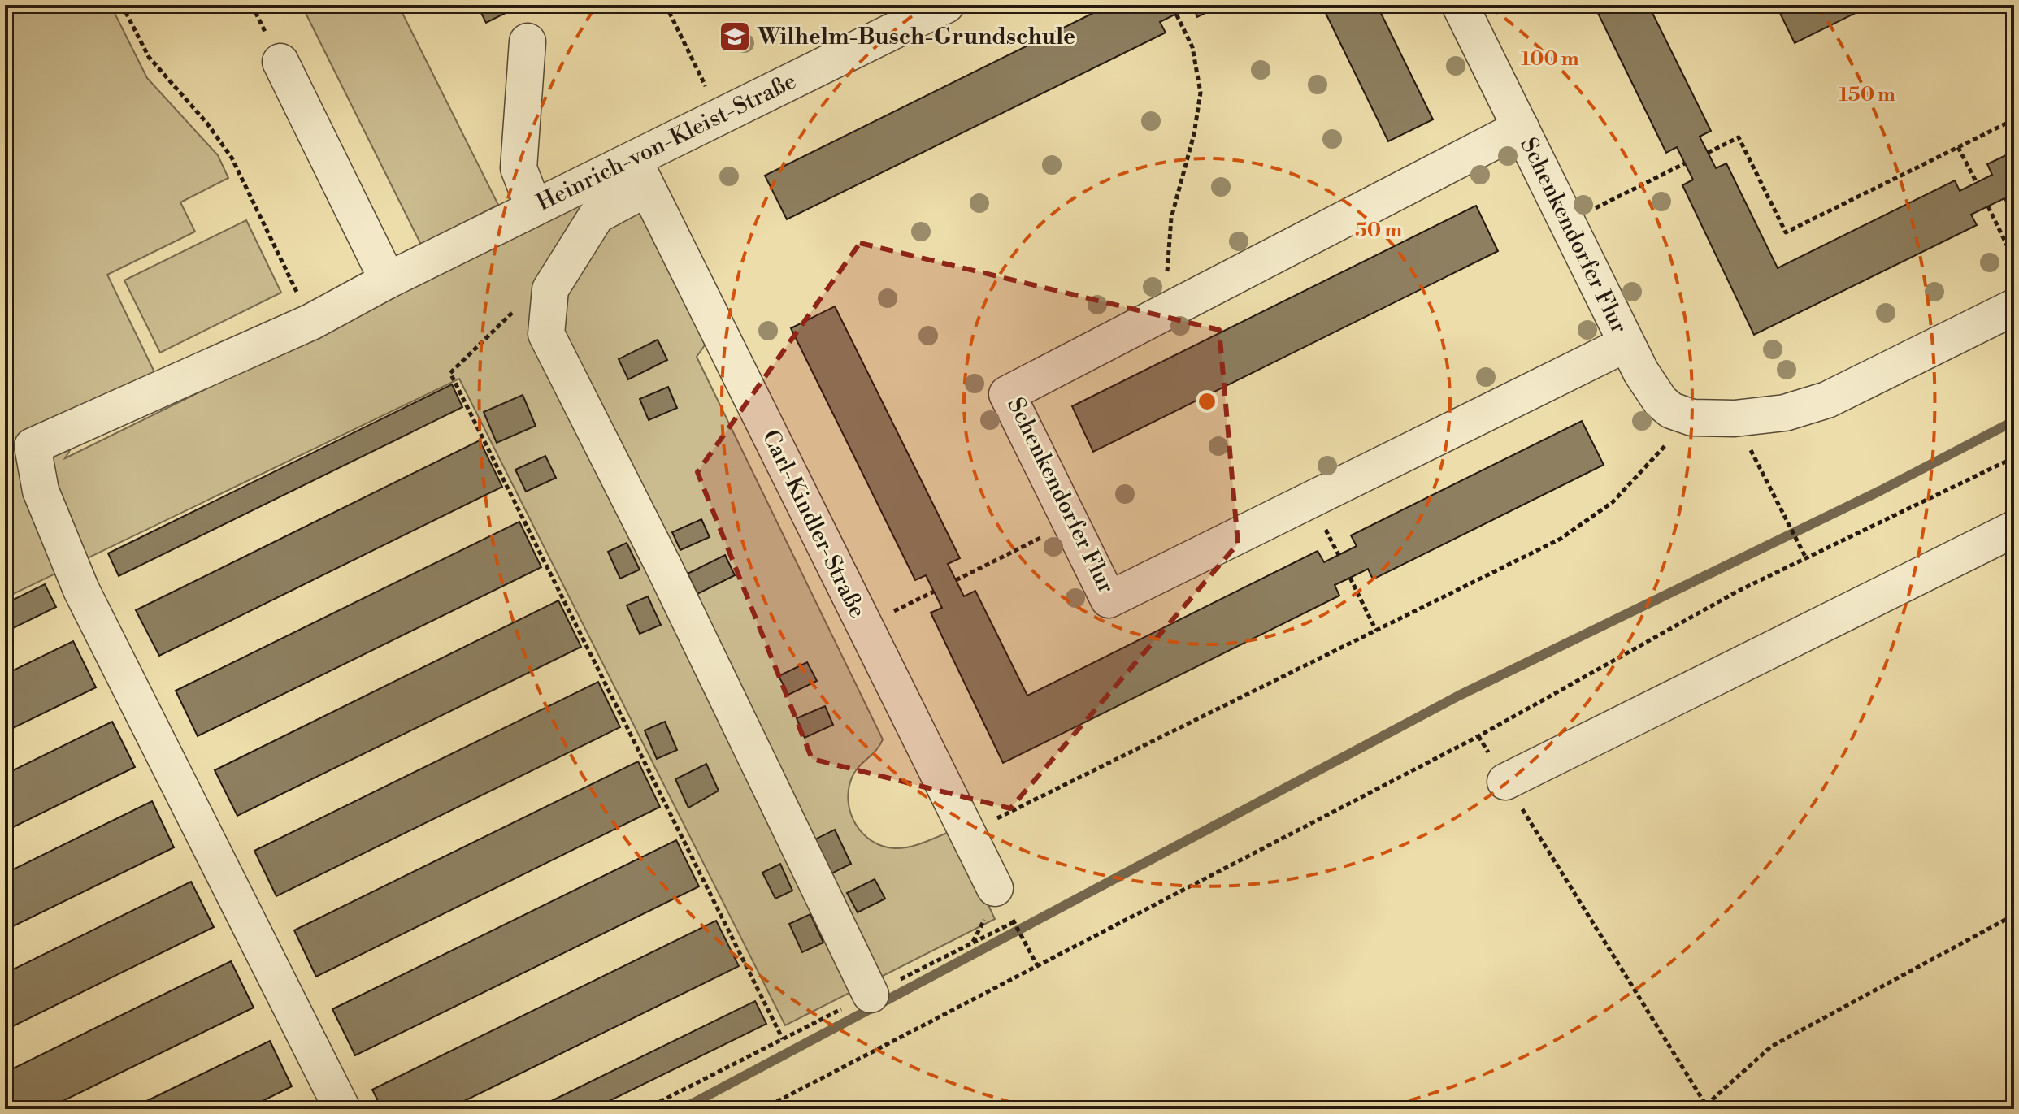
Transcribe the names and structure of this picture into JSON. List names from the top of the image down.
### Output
{
  "streets": {
    "street": ["Heinrich-von-Kleist-Straße", "Schenkendorfer Flur", "Carl-Kindler-Straße"]
  },
  "crossings": [
    ["Heinrich-von-Kleist-Straße", "Carl-Kindler-Straße"]
  ],
  "places": {
    "school or university": ["Wilhelm-Busch-Grundschule"]
  },
  "rings": ["100 m", "150 m", "50 m"]
}
